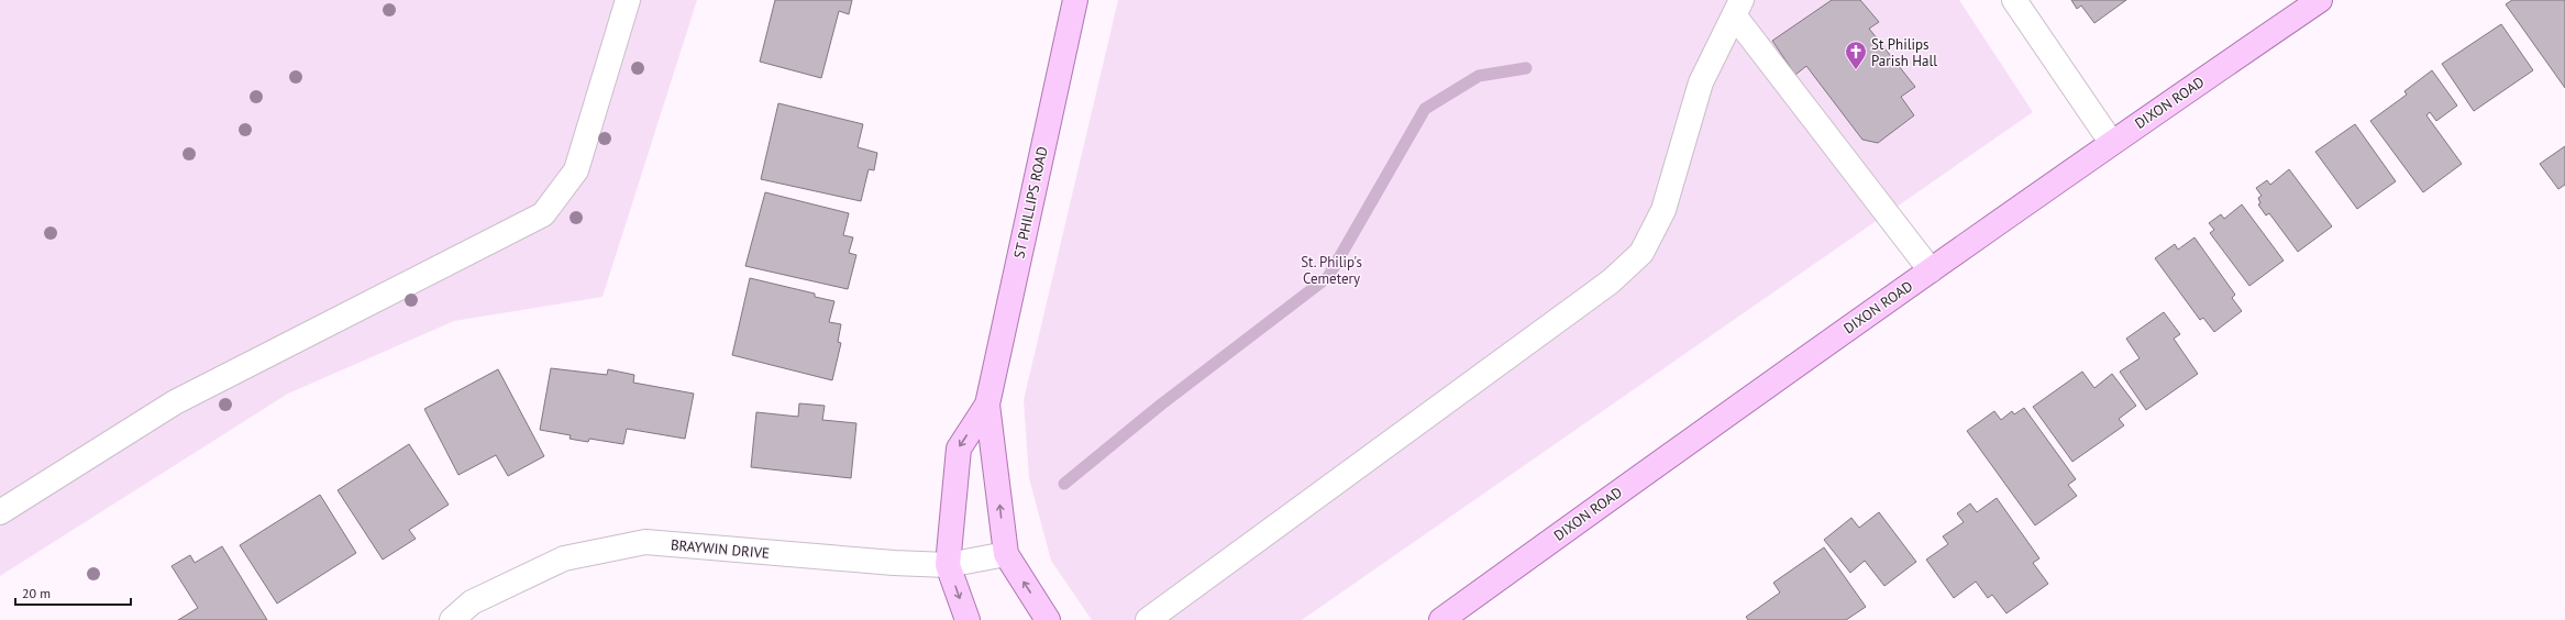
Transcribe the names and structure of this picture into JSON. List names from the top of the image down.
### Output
{
  "streets": {
    "main road": ["DIXON ROAD", "ST PHILLIPS ROAD"],
    "street": ["BRAYWIN DRIVE"]
  },
  "crossings": [
    ["ST PHILLIPS ROAD", "BRAYWIN DRIVE"]
  ],
  "parks": ["St. Philip's Cemetery"],
  "places": {
    "church": ["St Philips Parish Hall"]
  },
  "scale_bar": "20 m"
}
